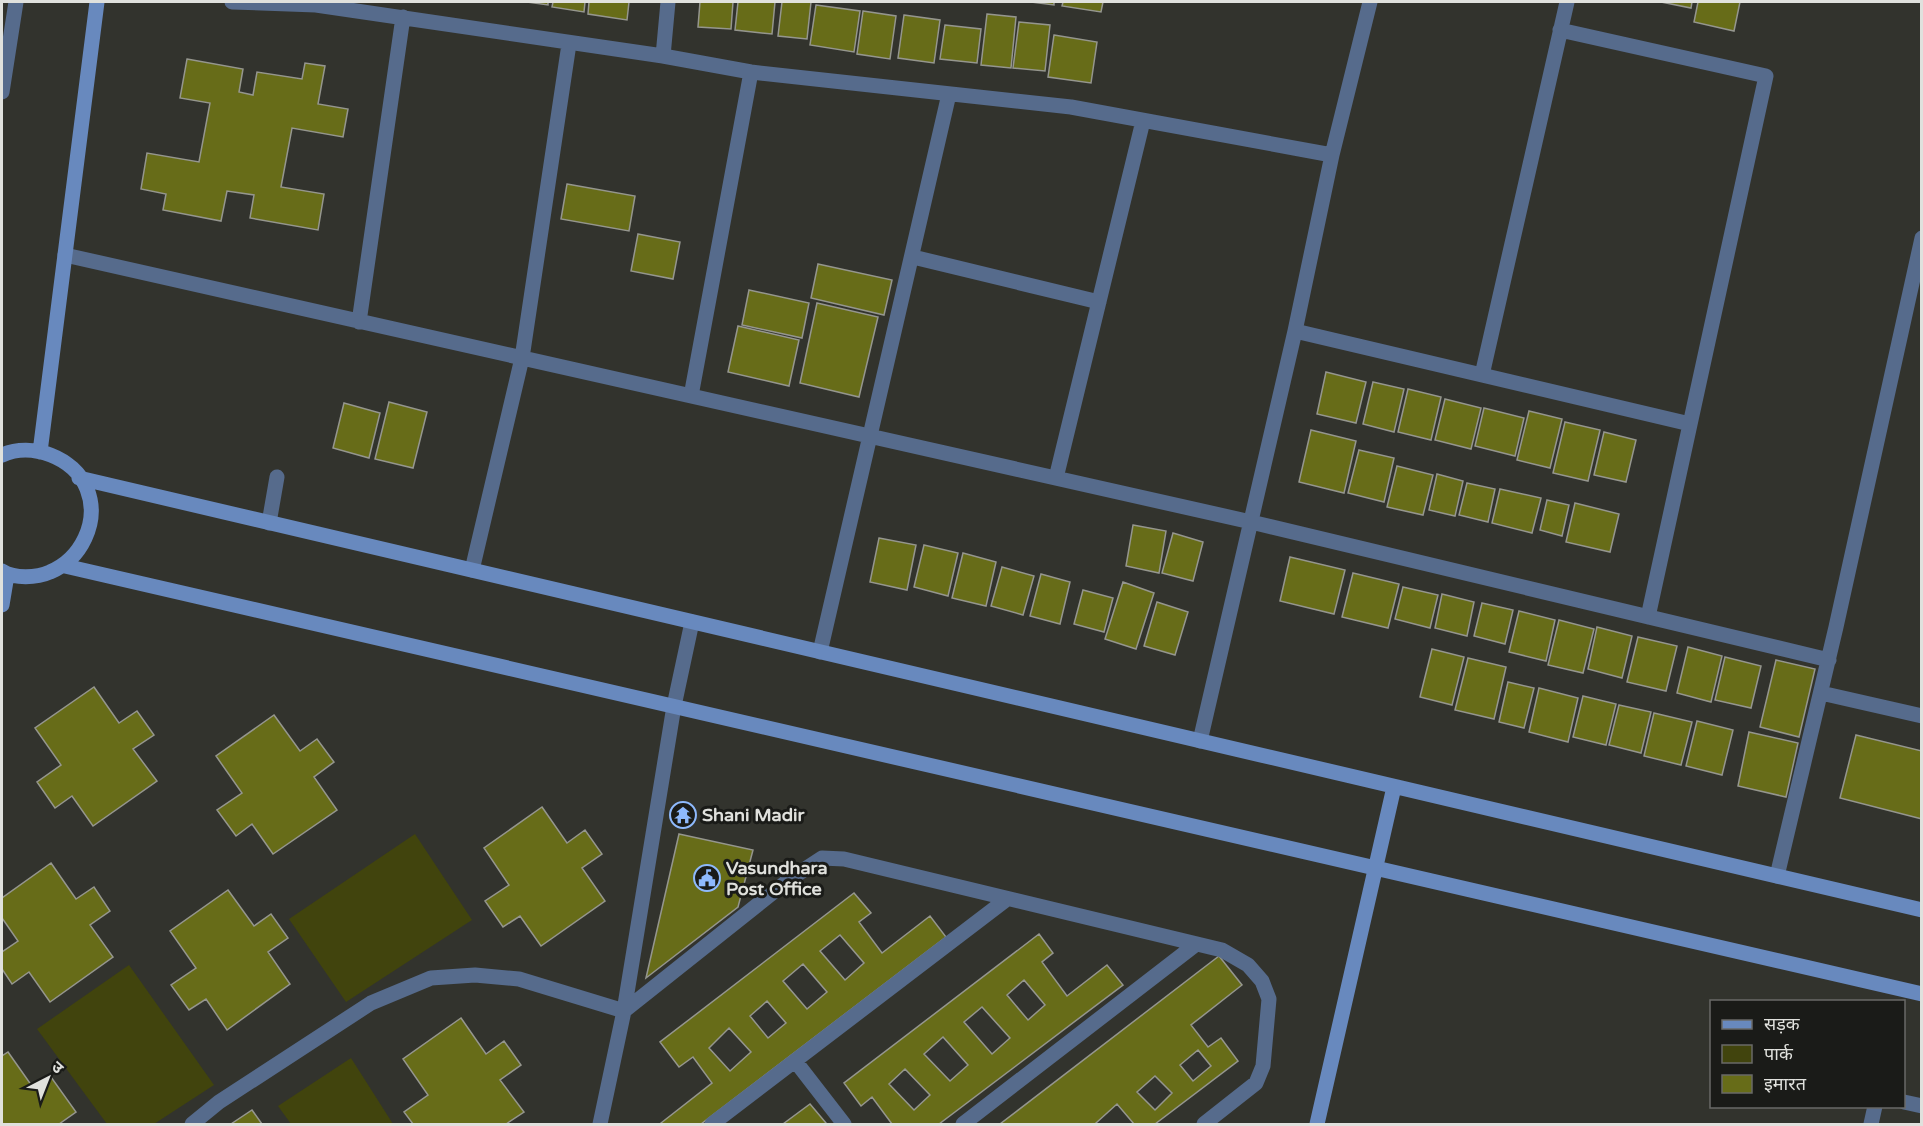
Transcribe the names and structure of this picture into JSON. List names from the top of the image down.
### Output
{
  "places": {
    "temple": ["Shani Madir"],
    "public building": ["Vasundhara Post Office"]
  },
  "legend": ["सड़क", "पार्क", "इमारत"],
  "north": "top right"
}
